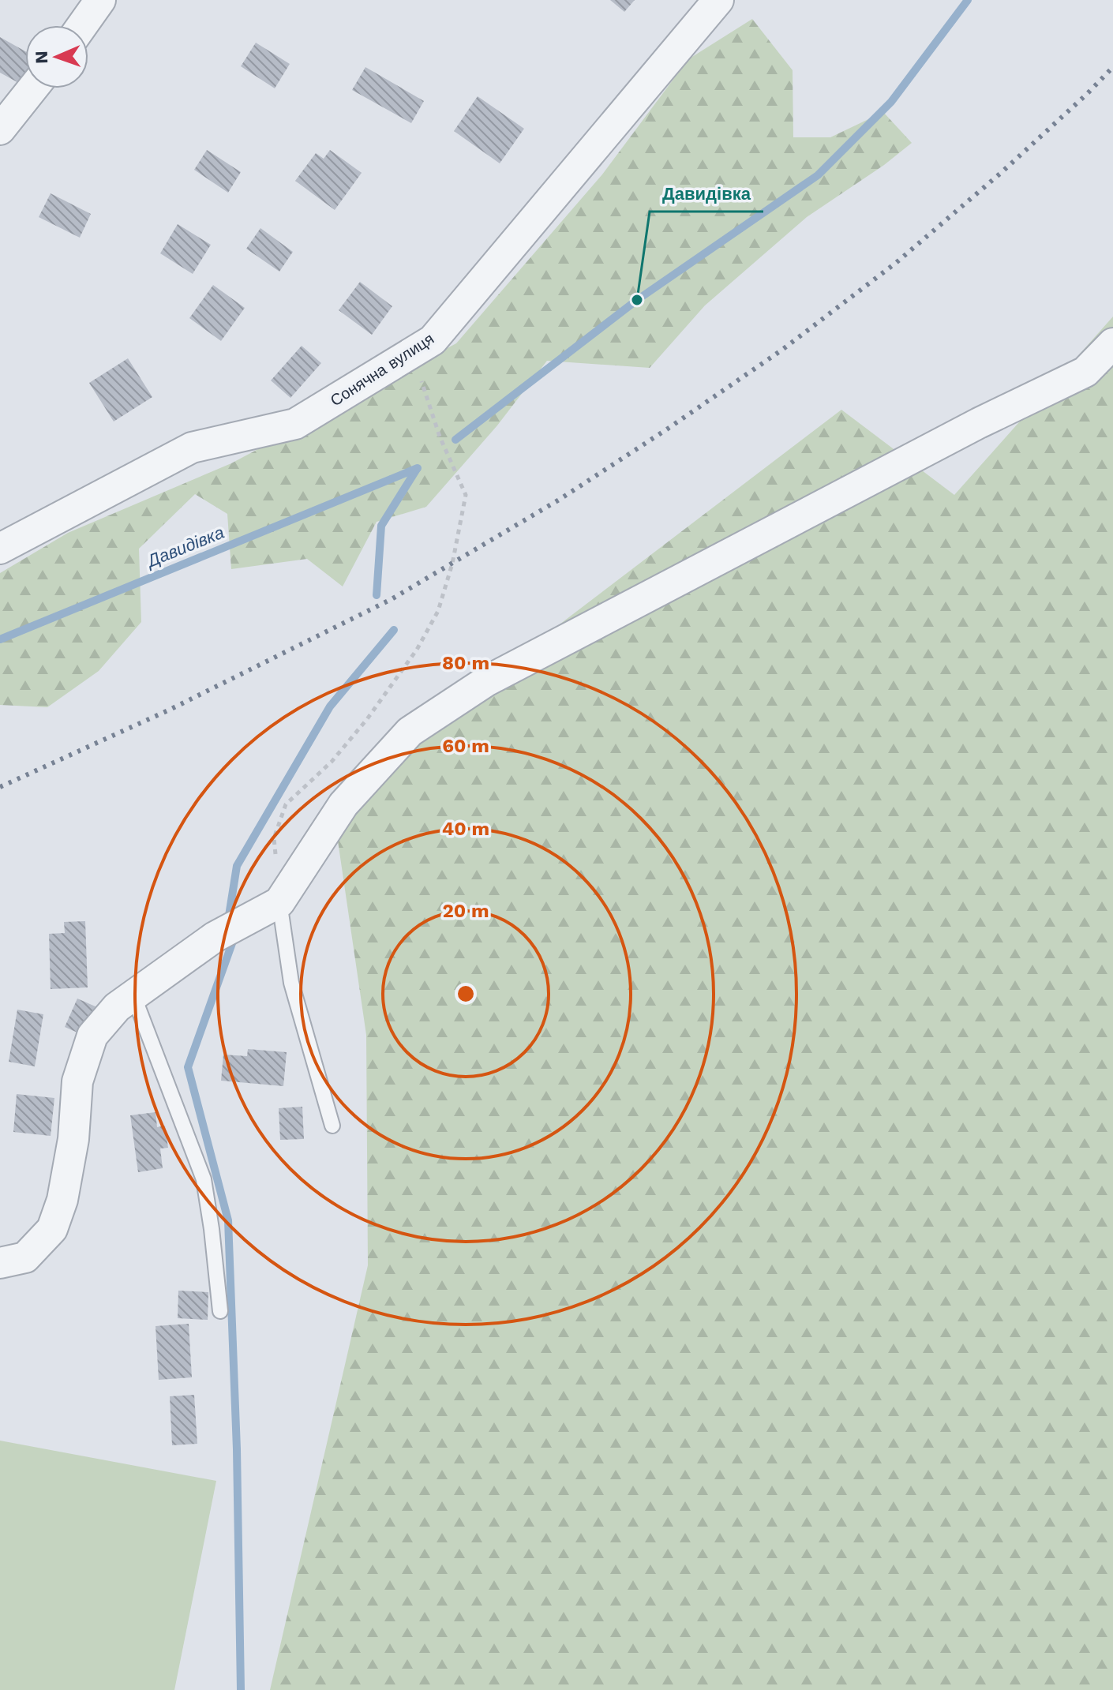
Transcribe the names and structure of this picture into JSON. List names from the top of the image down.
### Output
{
  "streets": {
    "street": ["Сонячна вулиця"]
  },
  "water": ["Давидівка"],
  "places": ["Давидівка"],
  "north": "left",
  "rings": [
    "80 m",
    "60 m",
    "40 m",
    "20 m"
  ]
}
